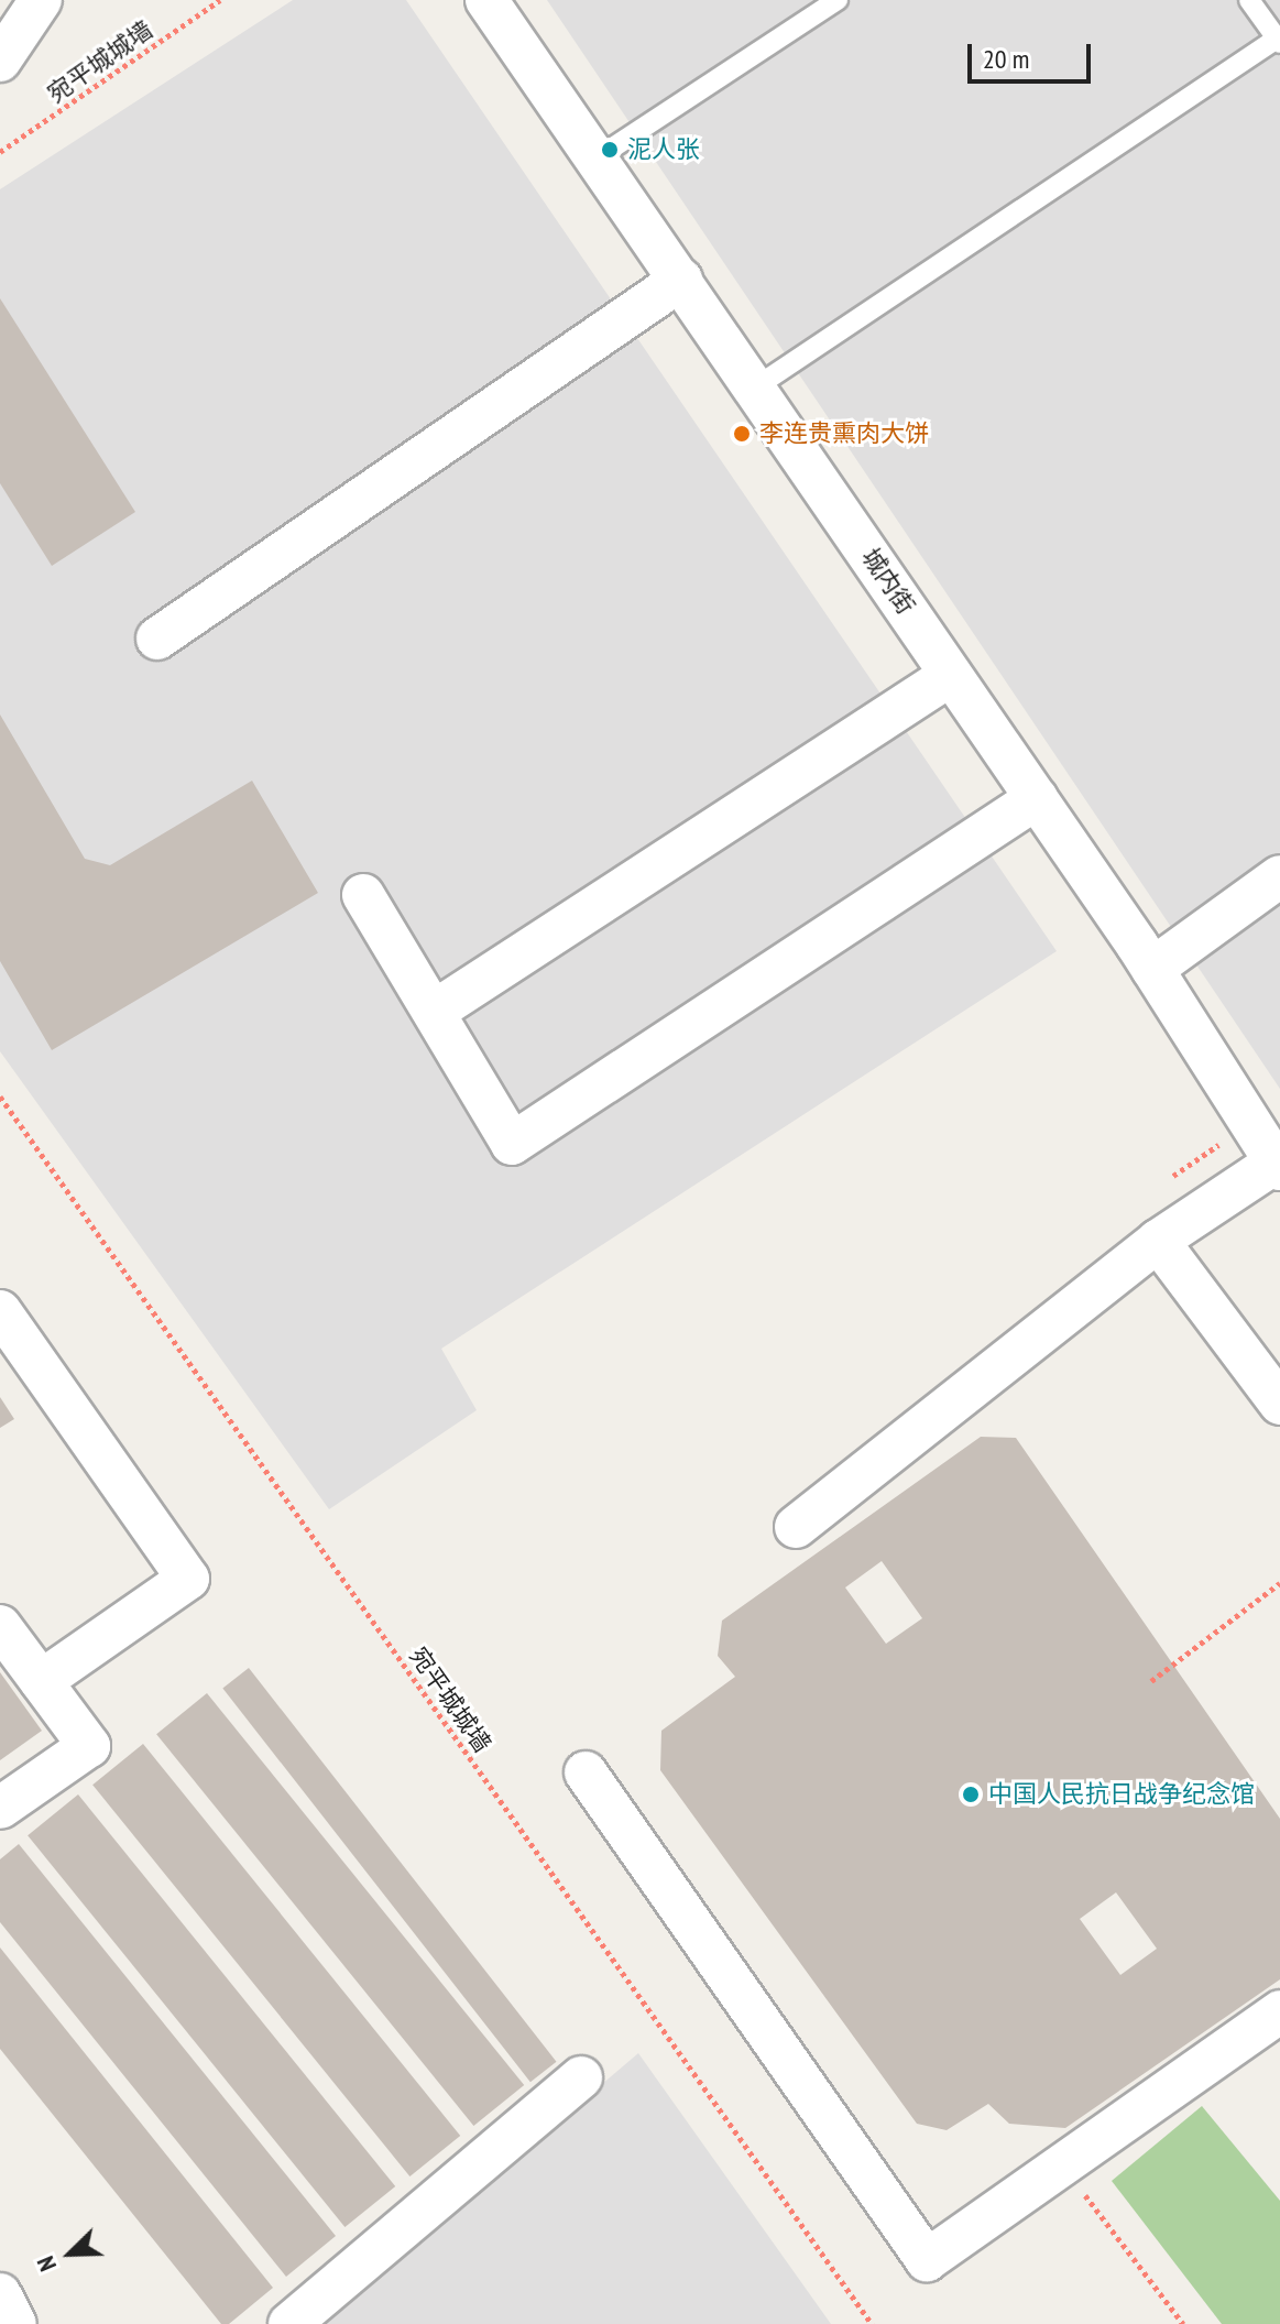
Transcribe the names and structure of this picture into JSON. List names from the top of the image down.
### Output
{
  "streets": {
    "street": ["城内街"],
    "path": ["宛平城城墙"]
  },
  "places": ["泥人张", "李连贵熏肉大饼", "中国人民抗日战争纪念馆"],
  "scale_bar": "20 m",
  "north": "bottom left"
}
